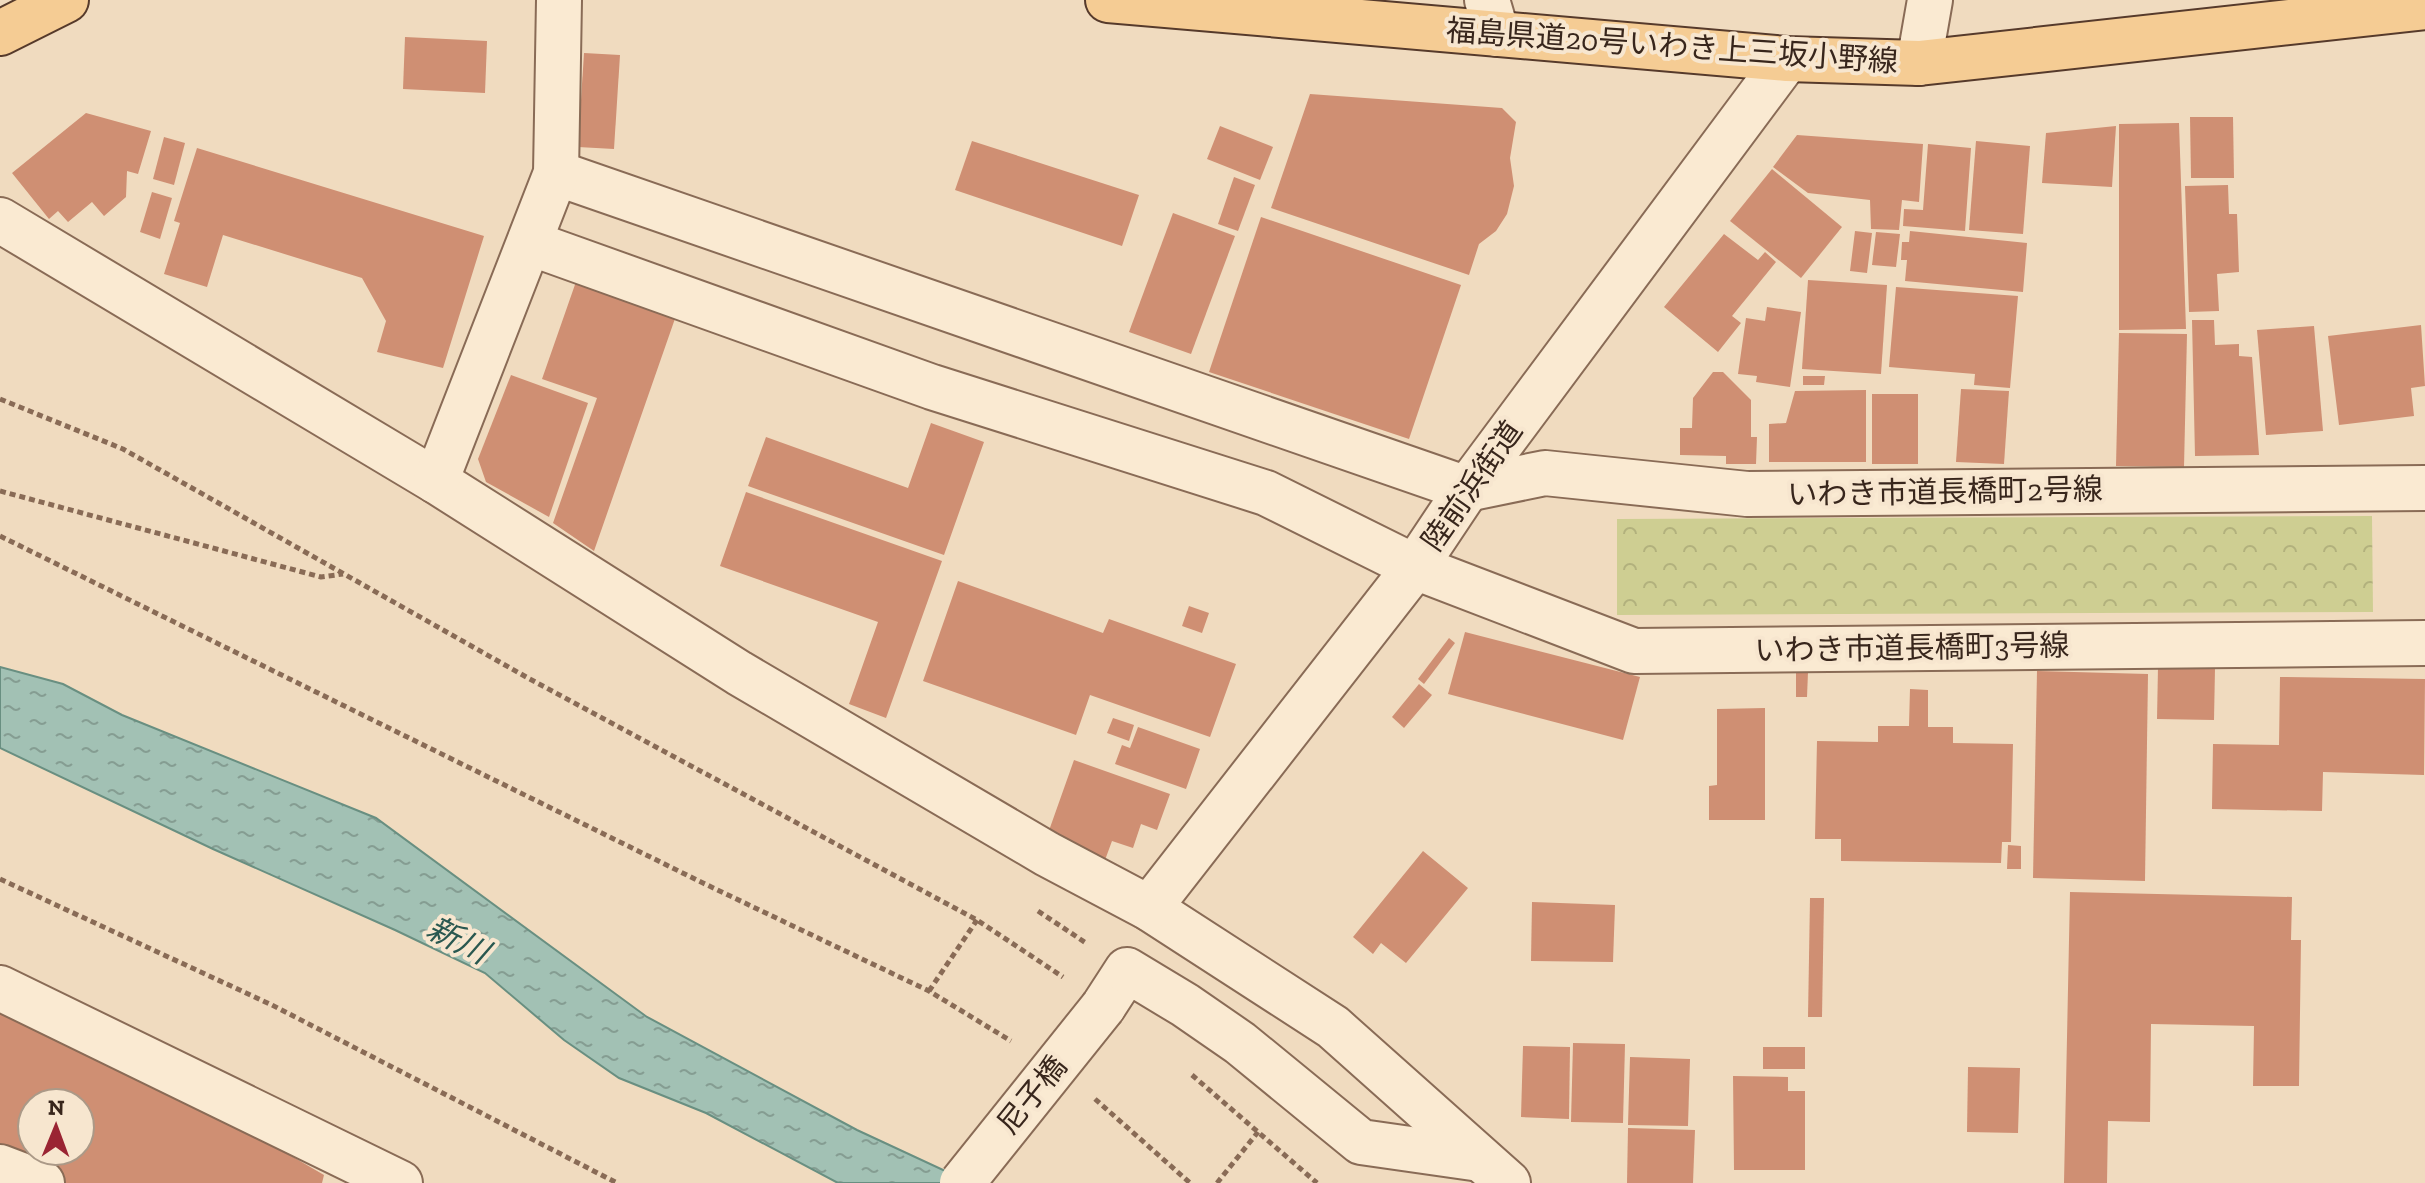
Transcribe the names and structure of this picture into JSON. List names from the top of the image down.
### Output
{
  "streets": {
    "main road": ["福島県道20号いわき上三坂小野線"],
    "street": [
      "陸前浜街道",
      "いわき市道長橋町2号線",
      "いわき市道長橋町3号線",
      "尼子橋"
    ]
  },
  "crossings": [
    ["福島県道20号いわき上三坂小野線", "陸前浜街道"],
    ["陸前浜街道", "いわき市道長橋町2号線"],
    ["陸前浜街道", "いわき市道長橋町3号線"]
  ],
  "water": ["新川"],
  "north": "top"
}
